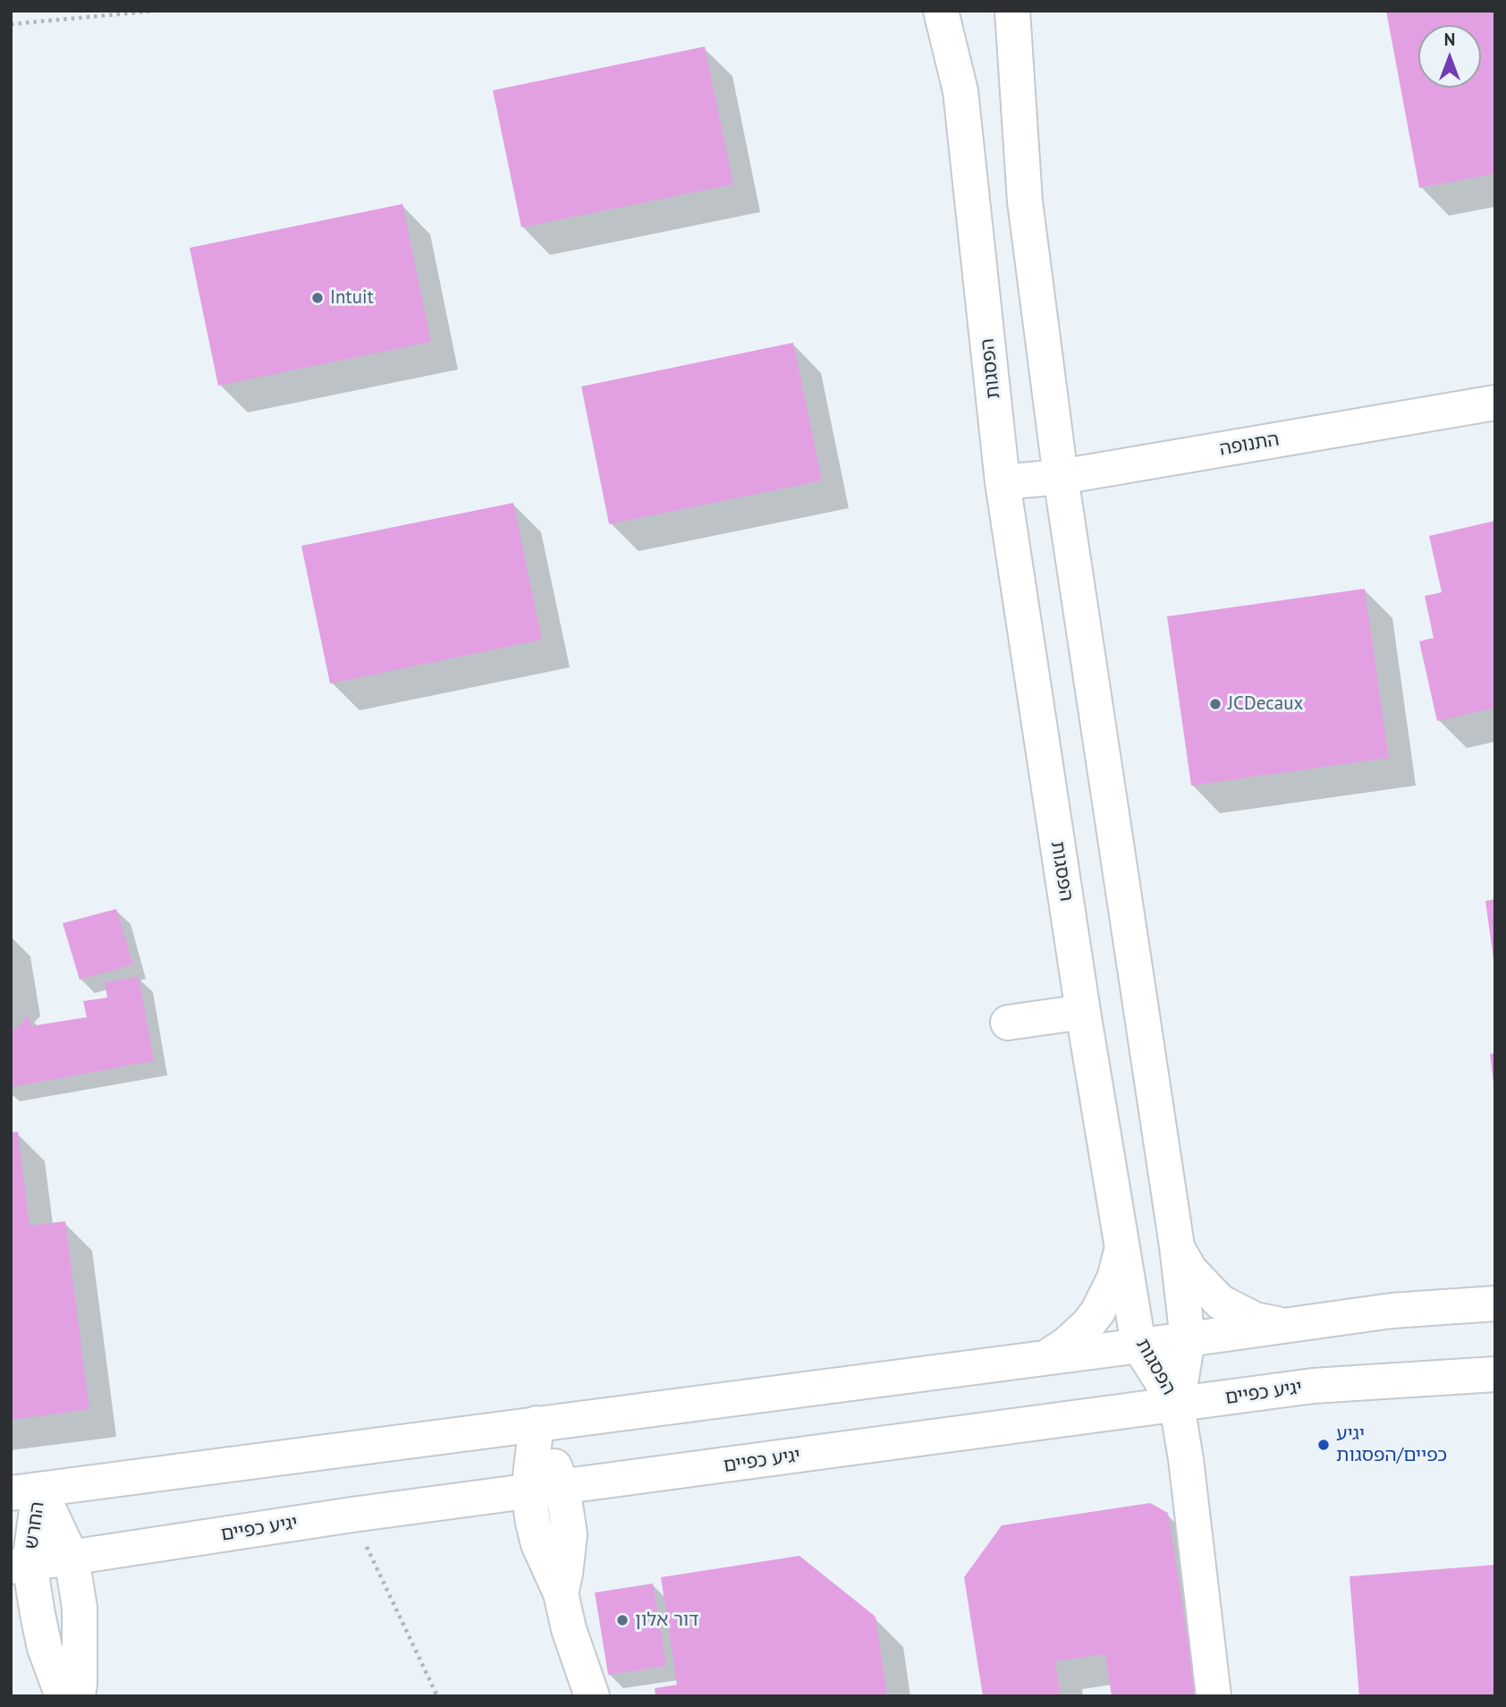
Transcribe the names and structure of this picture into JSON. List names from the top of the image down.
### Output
{
  "streets": {
    "street": [
      "הפסגות",
      "התנופה",
      "יגיע כפיים",
      "החרש"
    ]
  },
  "crossings": [
    ["הפסגות", "התנופה"],
    ["הפסגות", "יגיע כפיים"],
    ["יגיע כפיים", "החרש"]
  ],
  "places": [
    "Intuit",
    "JCDecaux",
    "יגיע כפיים/הפסגות",
    "דור אלון"
  ],
  "north": "top"
}
